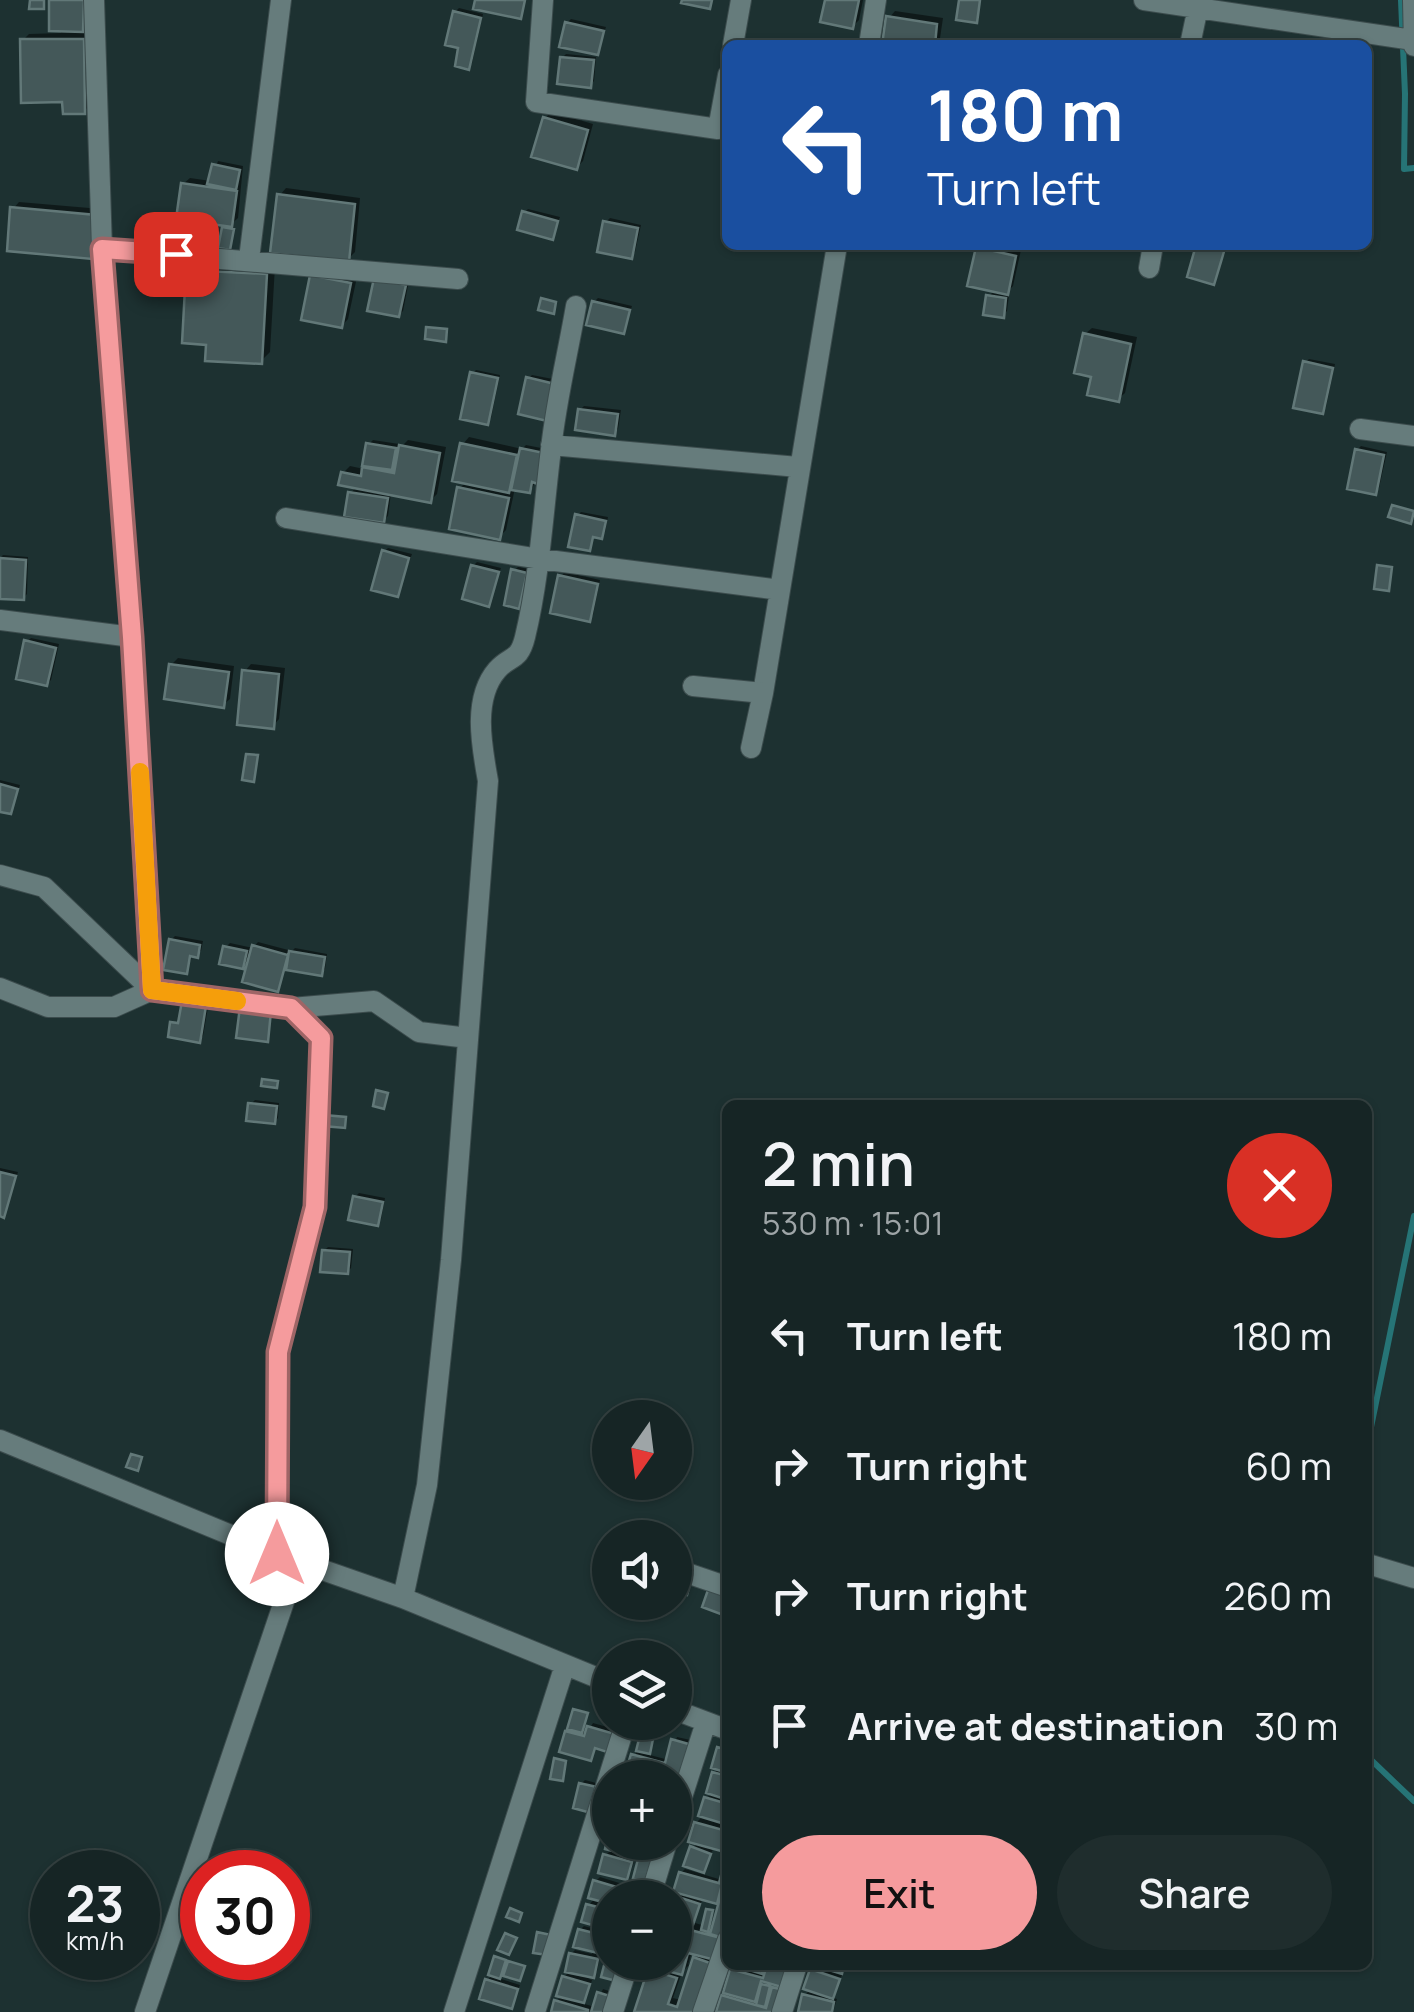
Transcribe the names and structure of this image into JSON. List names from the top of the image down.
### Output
{
  "north": "bottom",
  "page": {
    "turn": ["180 m", "Turn left"],
    "heading": ["2 min", "530 m · 15:01"],
    "list": [
      {
        "name": "Turn left",
        "value": "180 m"
      },
      {
        "name": "Turn right",
        "value": "60 m"
      },
      {
        "name": "Turn right",
        "value": "260 m"
      },
      {
        "name": "Arrive at destination",
        "value": "30 m"
      }
    ],
    "map_buttons": ["+", "−"],
    "buttons": ["Exit", "Share"],
    "speed": "23 km/h",
    "limit": "30"
  }
}
